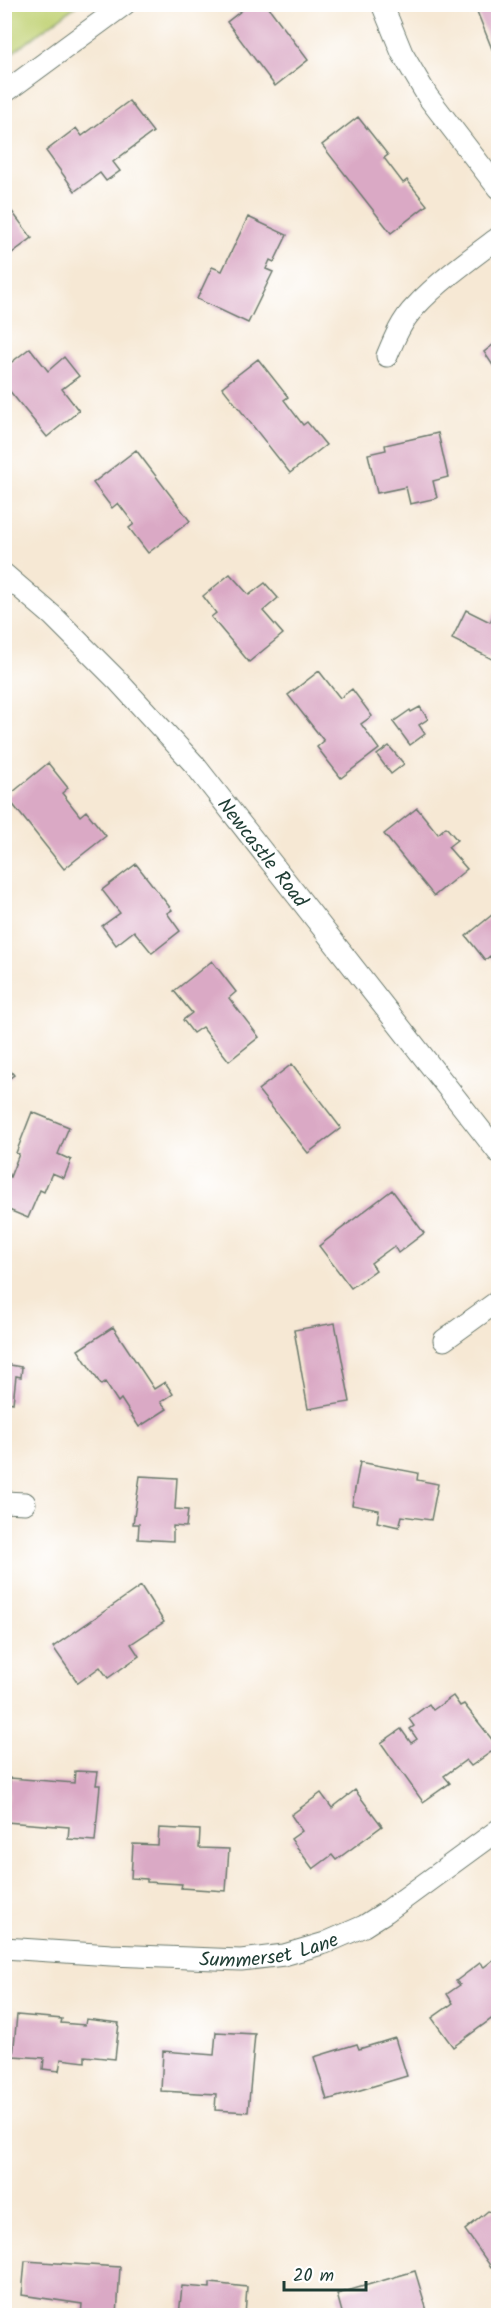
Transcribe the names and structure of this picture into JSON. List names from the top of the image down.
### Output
{
  "streets": {
    "street": ["Newcastle Road", "Summerset Lane"]
  },
  "scale_bar": "20 m"
}
